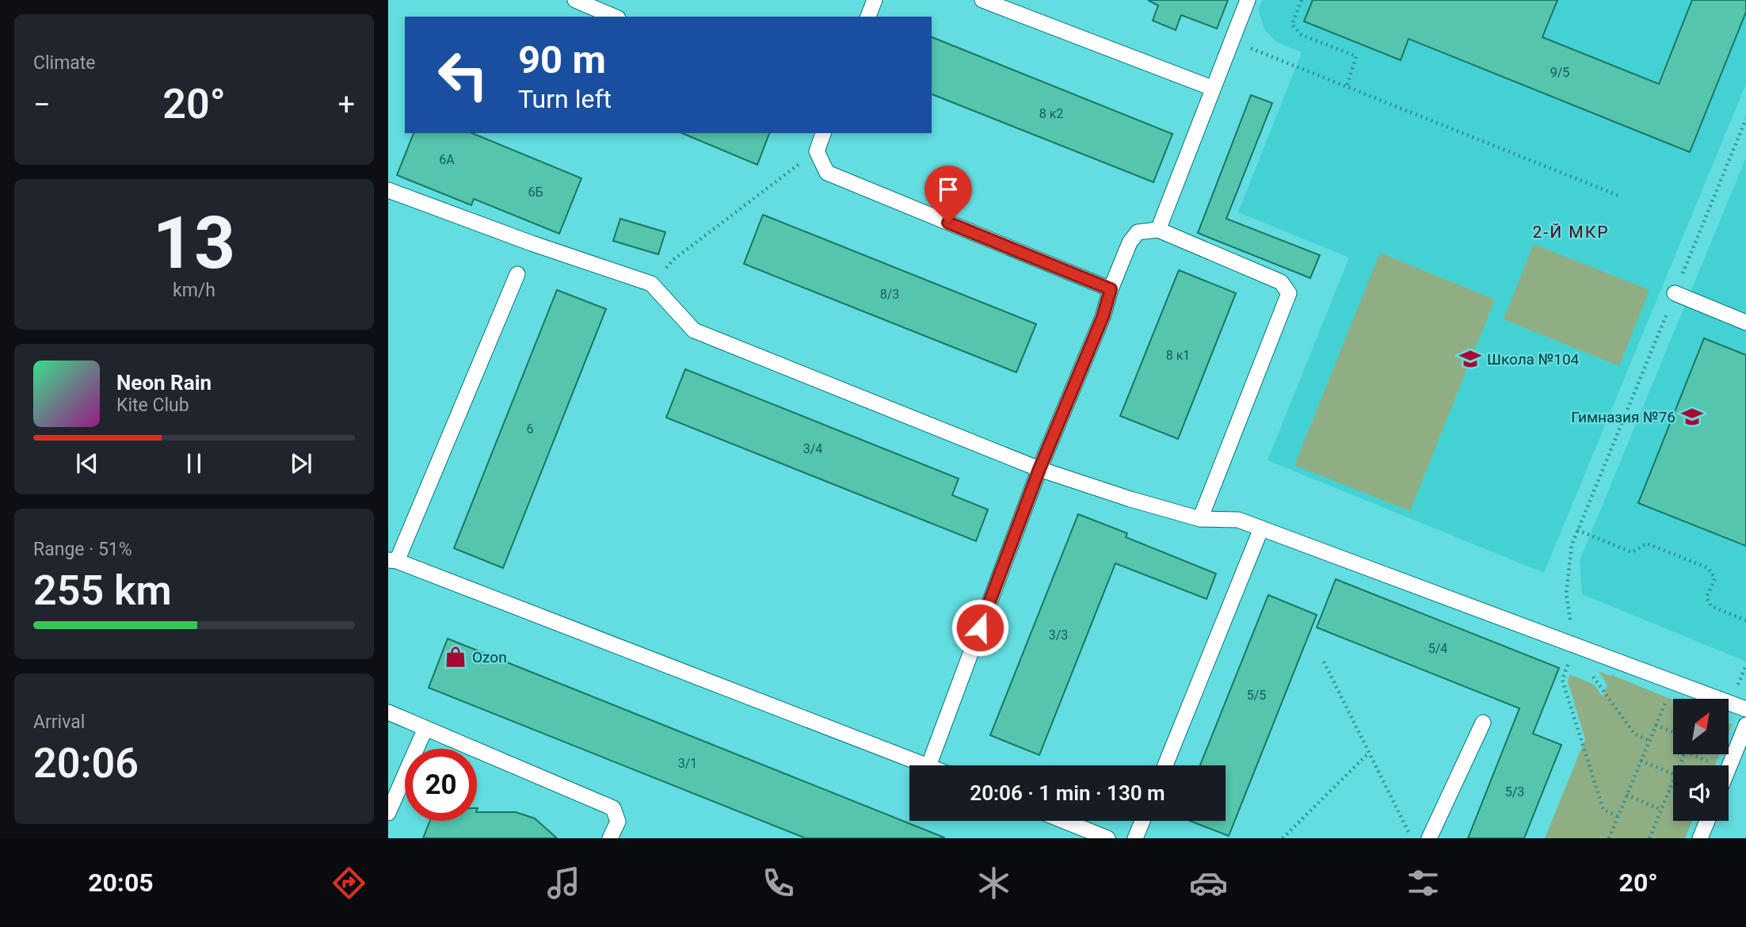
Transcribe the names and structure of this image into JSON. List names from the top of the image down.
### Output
{
  "districts": ["2-Й МКР"],
  "places": {
    "school or university": ["Школа №104", "Гимназия №76"],
    "shop": ["Ozon"]
  },
  "house_numbers": [
    "9/5",
    "8 к2",
    "6А",
    "6Б",
    "8/3",
    "8 к1",
    "6",
    "3/4",
    "3/3",
    "5/4",
    "5/5",
    "3/1",
    "5/3"
  ],
  "north": "top right",
  "page": {
    "tile": [
      "Climate",
      ["13", "km/h"],
      ["Range · 51%", "255 km"],
      ["Arrival", "20:06"]
    ],
    "turn": ["90 m", "Turn left"],
    "heat": ["−", "20°", "+"],
    "song": ["Neon Rain", "Kite Club"],
    "limit": "20",
    "trip": "20:06 · 1 min · 130 m",
    "tabs": ["20:05", "20°"]
  }
}
